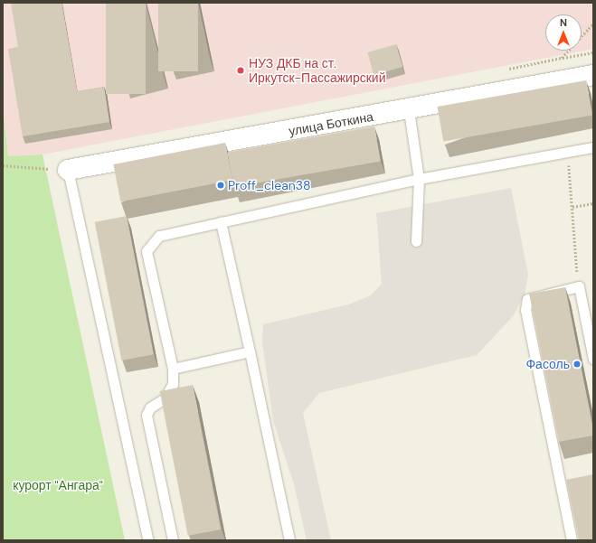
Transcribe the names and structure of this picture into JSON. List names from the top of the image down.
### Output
{
  "streets": {
    "street": ["улица Боткина"]
  },
  "parks": ["курорт \"Ангара\""],
  "places": ["НУЗ ДКБ на ст. Иркутск-Пассажирский", "Proff_clean38", "Фасоль"],
  "north": "top"
}
